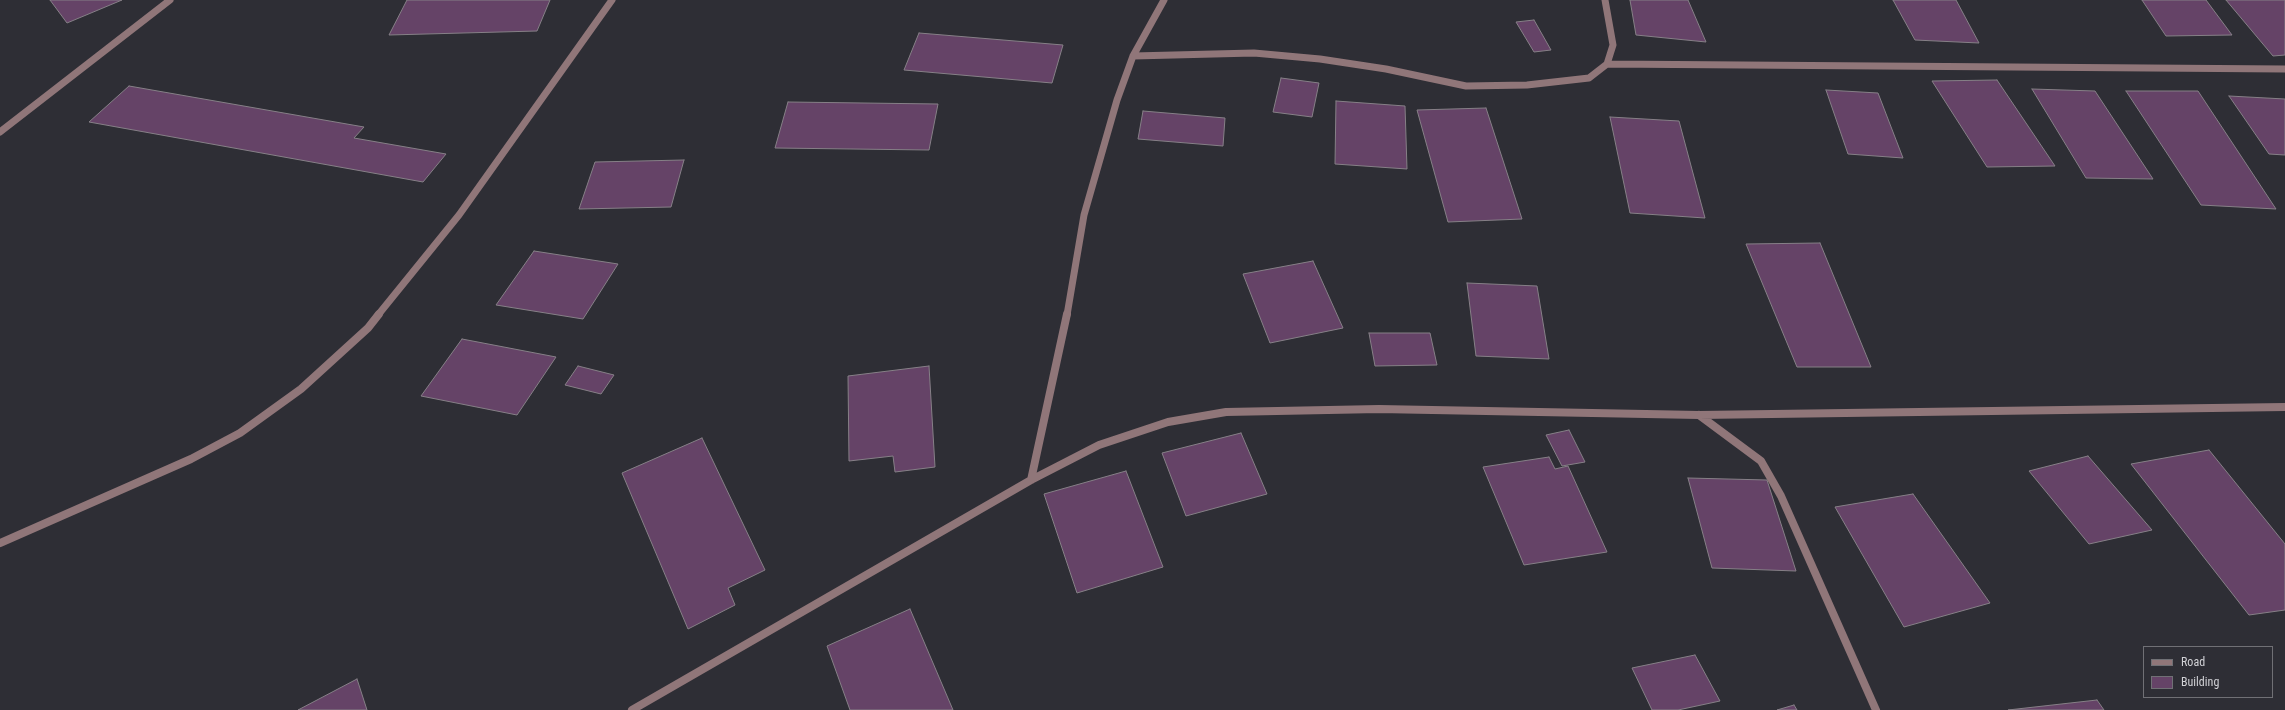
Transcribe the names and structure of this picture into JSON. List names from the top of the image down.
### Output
{
  "legend": ["Road", "Building"]
}
